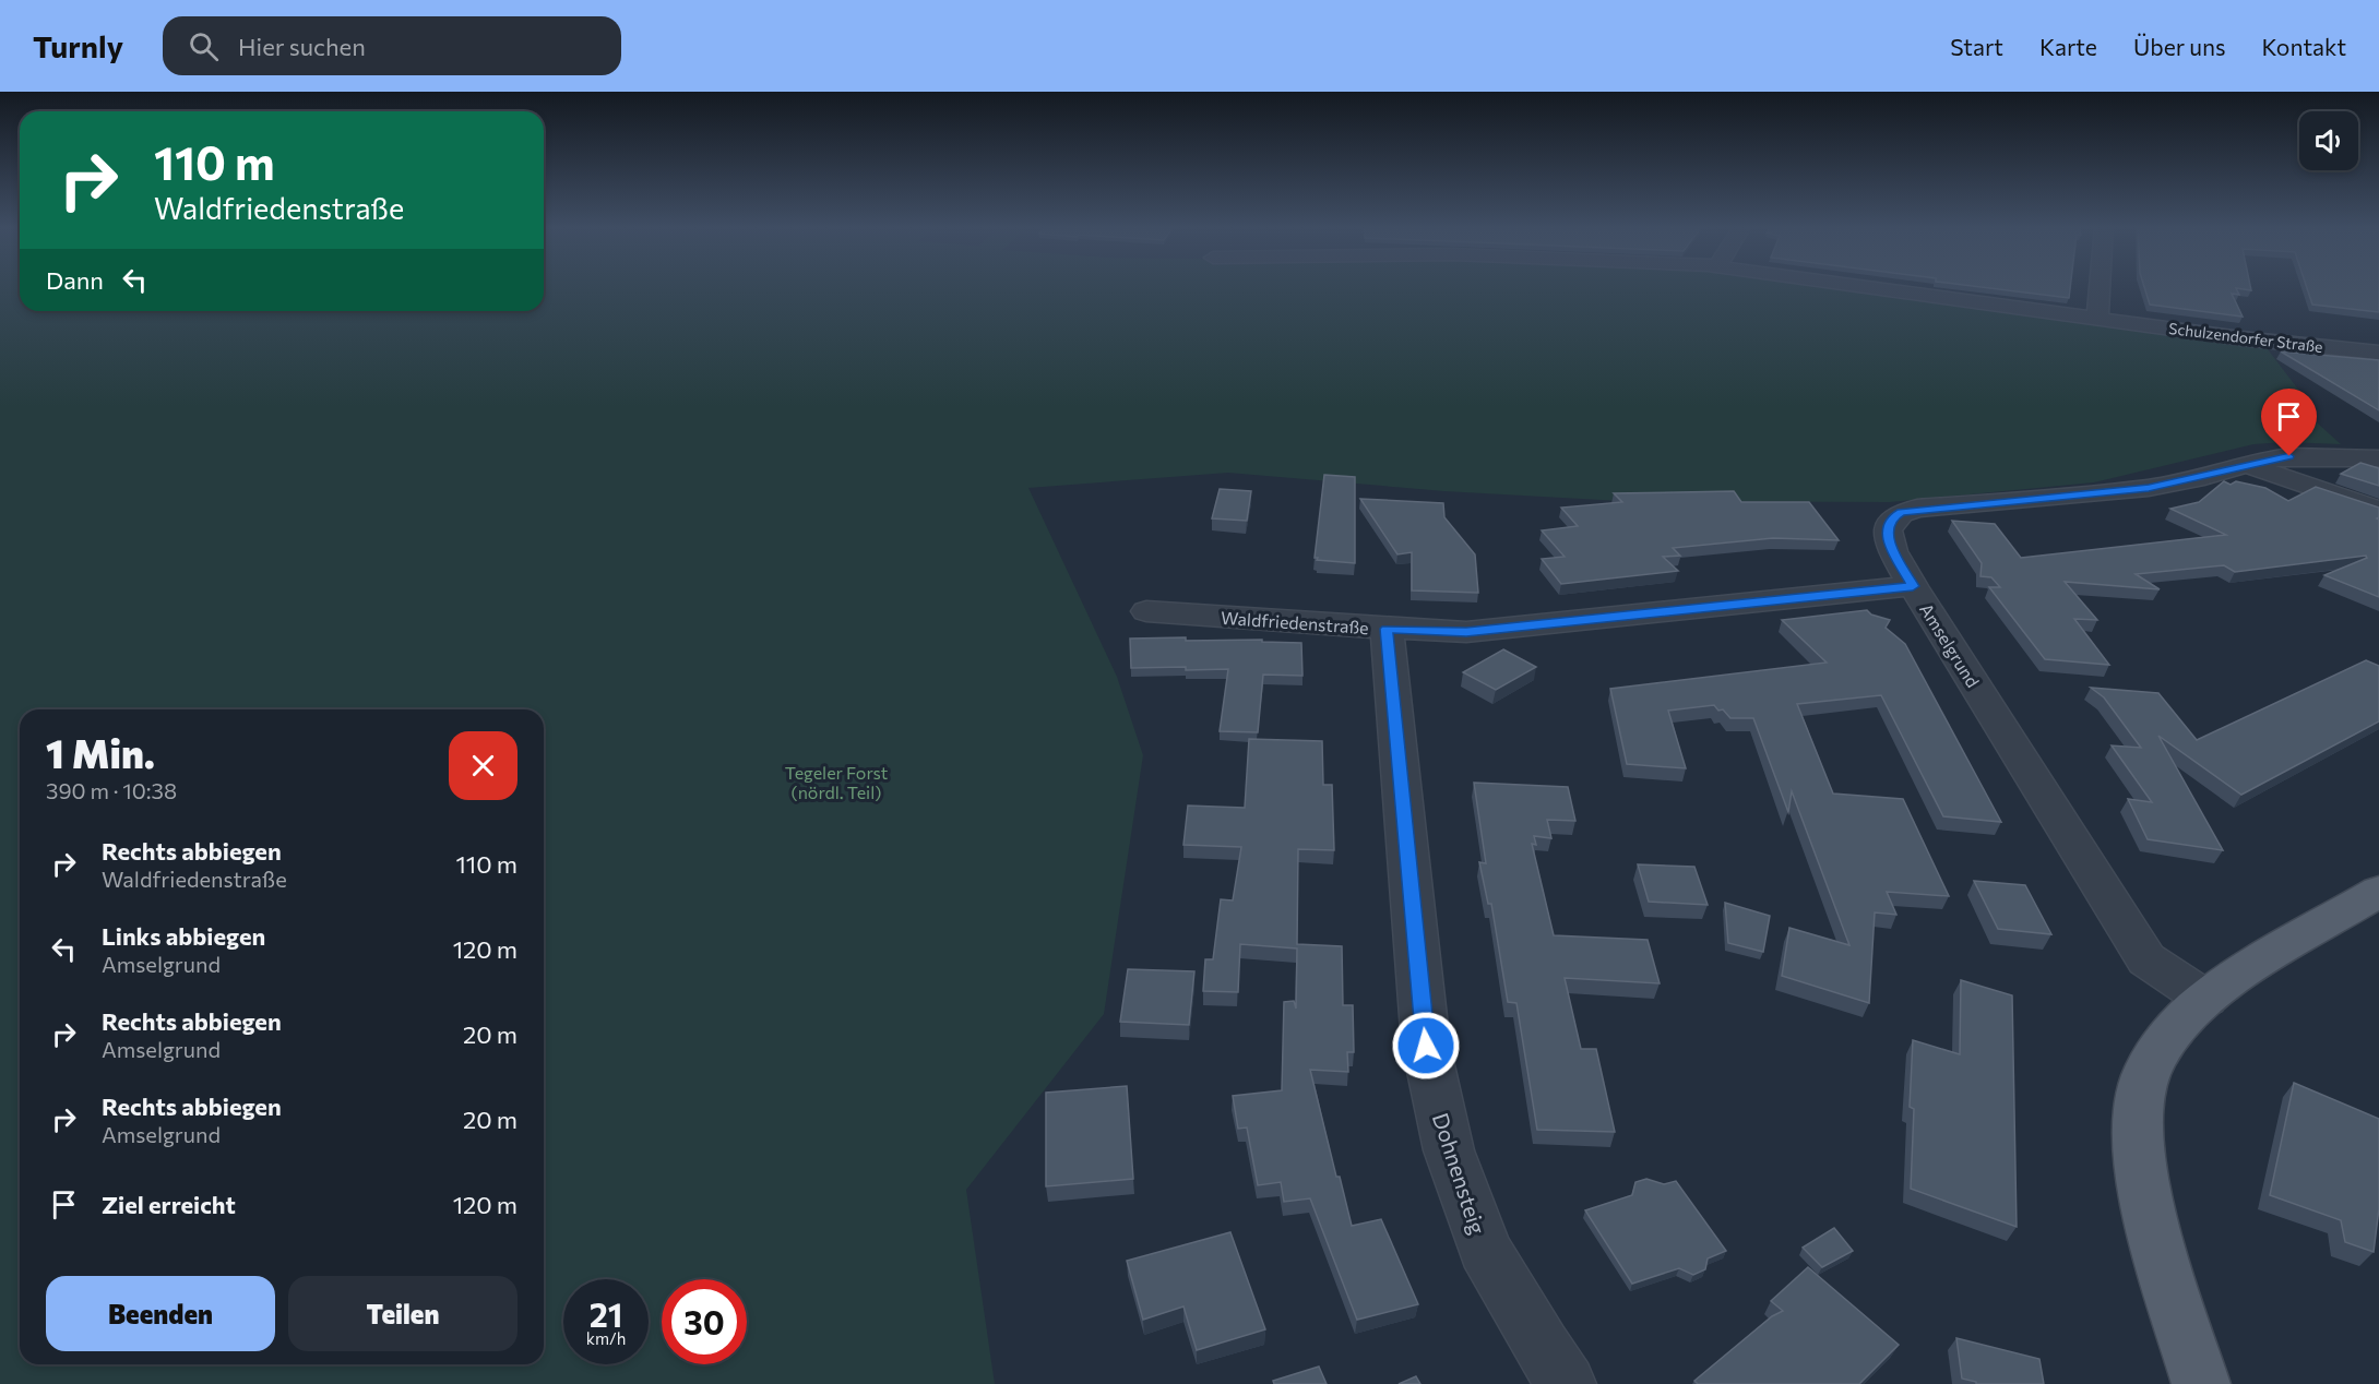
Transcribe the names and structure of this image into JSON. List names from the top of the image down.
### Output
{
  "streets": {
    "street": [
      "Schulzendorfer Straße",
      "Waldfriedenstraße",
      "Amselgrund",
      "Dohnensteig"
    ]
  },
  "crossings": [
    ["Waldfriedenstraße", "Amselgrund"],
    ["Waldfriedenstraße", "Dohnensteig"]
  ],
  "parks": ["Tegeler Forst (nördl. Teil)"],
  "page": {
    "header": "Turnly",
    "search": "Hier suchen",
    "nav": [
      "Start",
      "Karte",
      "Über uns",
      "Kontakt"
    ],
    "turn": ["110 m", "Waldfriedenstraße"],
    "then": "Dann",
    "heading": ["1 Min.", "390 m · 10:38"],
    "list": [
      {
        "name": "Rechts abbiegen",
        "note": "Waldfriedenstraße",
        "value": "110 m"
      },
      {
        "name": "Links abbiegen",
        "note": "Amselgrund",
        "value": "120 m"
      },
      {
        "name": "Rechts abbiegen",
        "note": "Amselgrund",
        "value": "20 m"
      },
      {
        "name": "Rechts abbiegen",
        "note": "Amselgrund",
        "value": "20 m"
      },
      {
        "name": "Ziel erreicht",
        "value": "120 m"
      }
    ],
    "buttons": ["Beenden", "Teilen"],
    "speed": "21 km/h",
    "limit": "30"
  }
}
